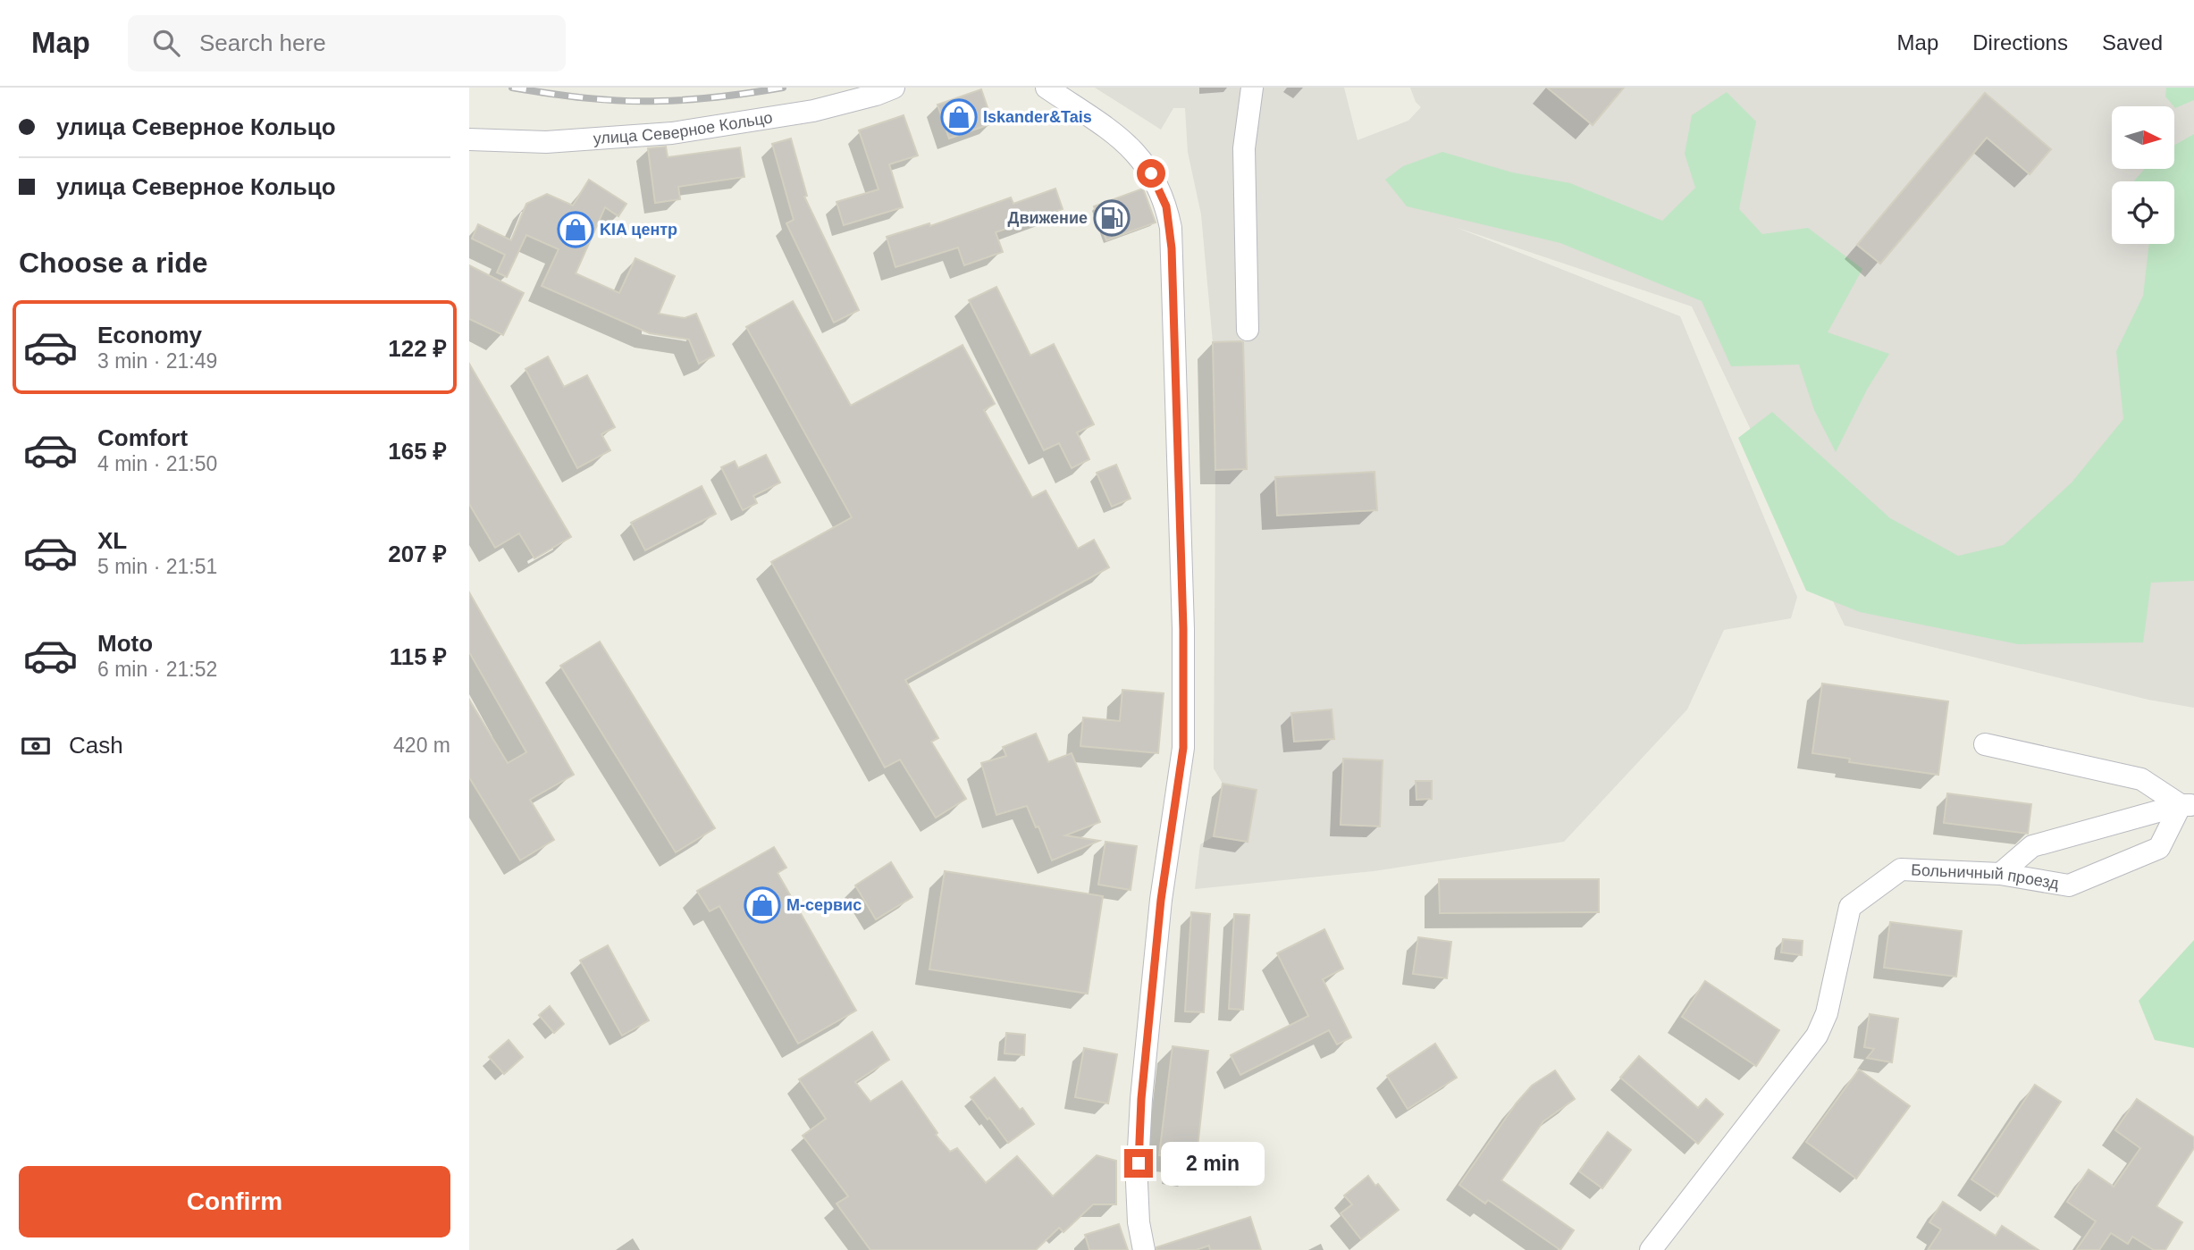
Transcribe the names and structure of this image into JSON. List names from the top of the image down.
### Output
{
  "streets": {
    "street": ["улица Северное Кольцо", "Больничный проезд"]
  },
  "places": {
    "shop": ["Iskander&Tais", "KIA центр", "М-сервис"],
    "fuel station": ["Движение"]
  },
  "north": "right",
  "page": {
    "header": "Map",
    "search": "Search here",
    "nav": ["Map", "Directions", "Saved"],
    "banner": ["улица Северное Кольцо", "улица Северное Кольцо"],
    "heading": "Choose a ride",
    "list": [
      {
        "name": "Economy",
        "note": "3 min · 21:49",
        "value": "122 ₽"
      },
      {
        "name": "Comfort",
        "note": "4 min · 21:50",
        "value": "165 ₽"
      },
      {
        "name": "XL",
        "note": "5 min · 21:51",
        "value": "207 ₽"
      },
      {
        "name": "Moto",
        "note": "6 min · 21:52",
        "value": "115 ₽"
      }
    ],
    "pay": ["Cash", "420 m"],
    "bubble": "2 min",
    "buttons": "Confirm"
  }
}
